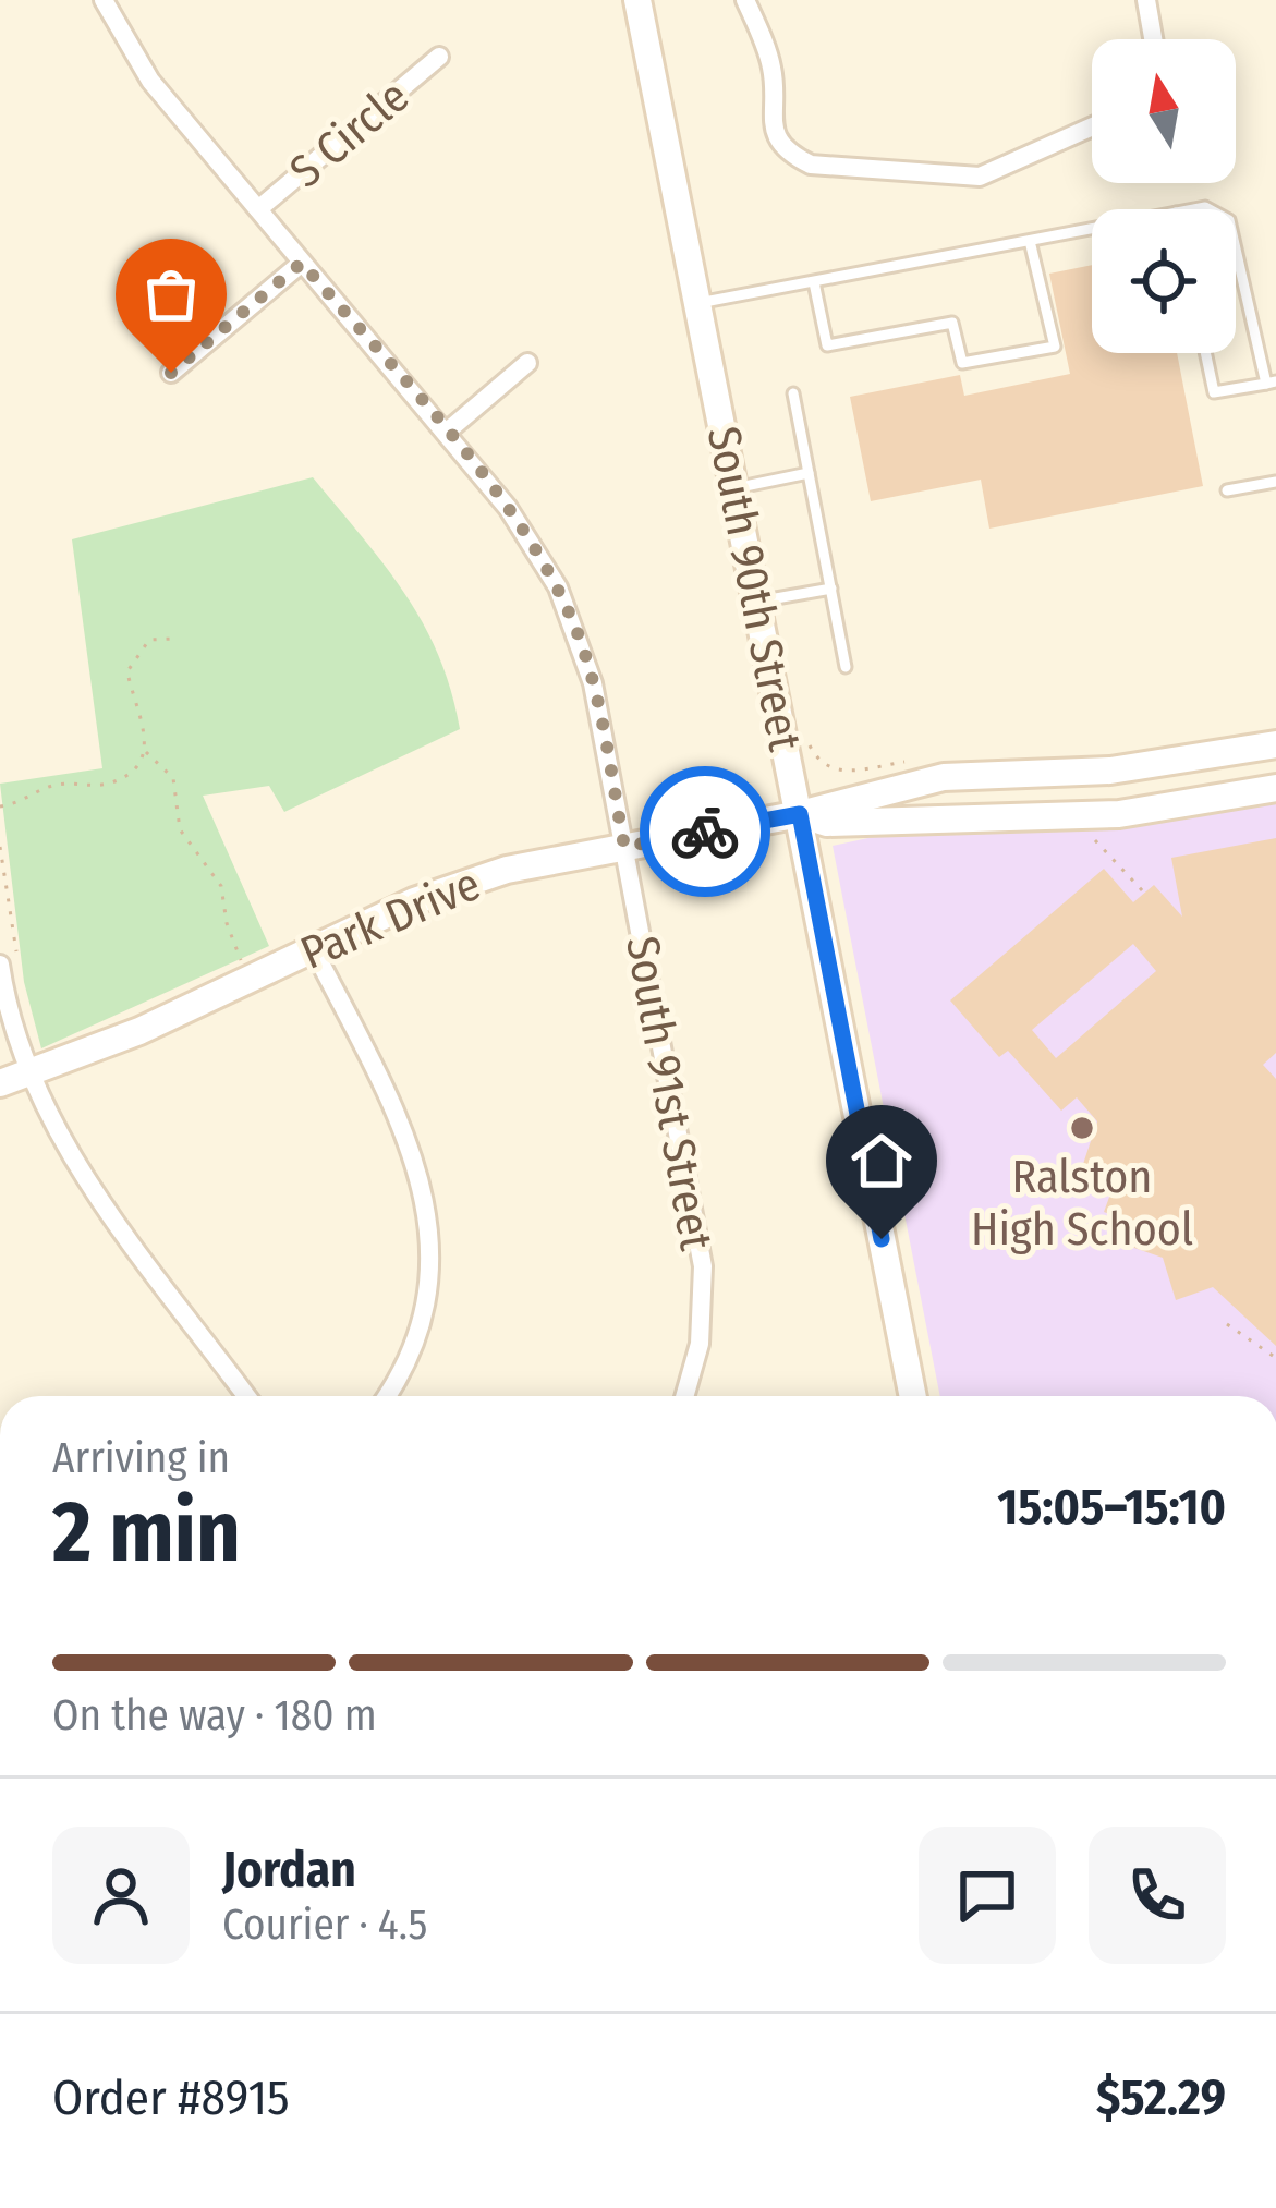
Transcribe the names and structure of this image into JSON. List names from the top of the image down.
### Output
{
  "streets": {
    "street": [
      "S Circle",
      "South 90th Street",
      "Park Drive",
      "South 91st Street"
    ]
  },
  "crossings": [
    ["S Circle", "South 91st Street"],
    ["South 90th Street", "Park Drive"],
    ["Park Drive", "South 91st Street"]
  ],
  "places": ["Ralston High School"],
  "north": "top",
  "page": {
    "heading": ["2 min", "Arriving in", "15:05–15:10"],
    "panel": [
      "Jordan",
      "Courier · 4.5",
      "Order #8915",
      "$52.29"
    ],
    "bar": "On the way · 180 m"
  }
}
